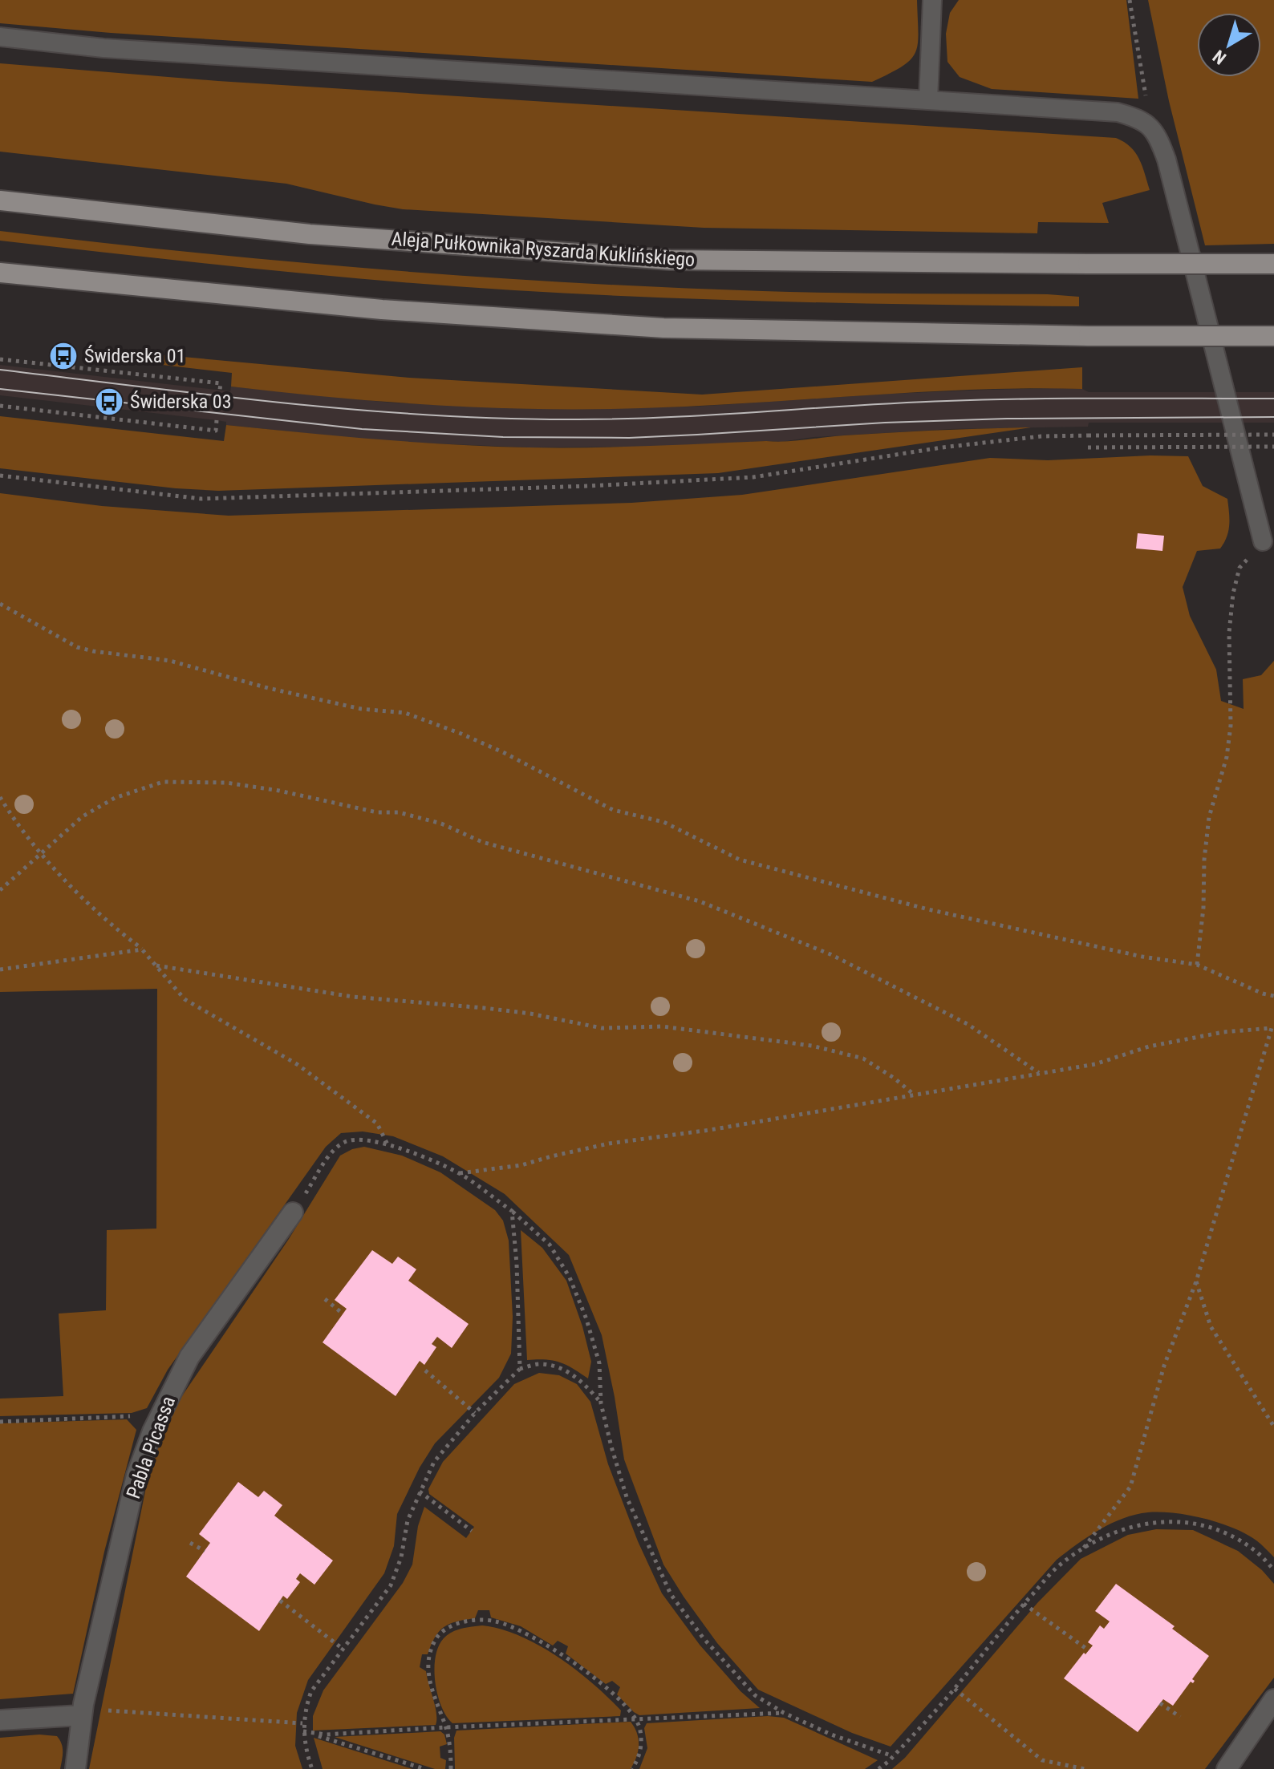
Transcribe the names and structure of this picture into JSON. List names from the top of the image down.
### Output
{
  "streets": {
    "main road": ["Aleja Pułkownika Ryszarda Kuklińskiego"],
    "street": ["Pabla Picassa"]
  },
  "places": {
    "bus stop": ["Świderska 01", "Świderska 03"]
  },
  "north": "bottom left"
}
